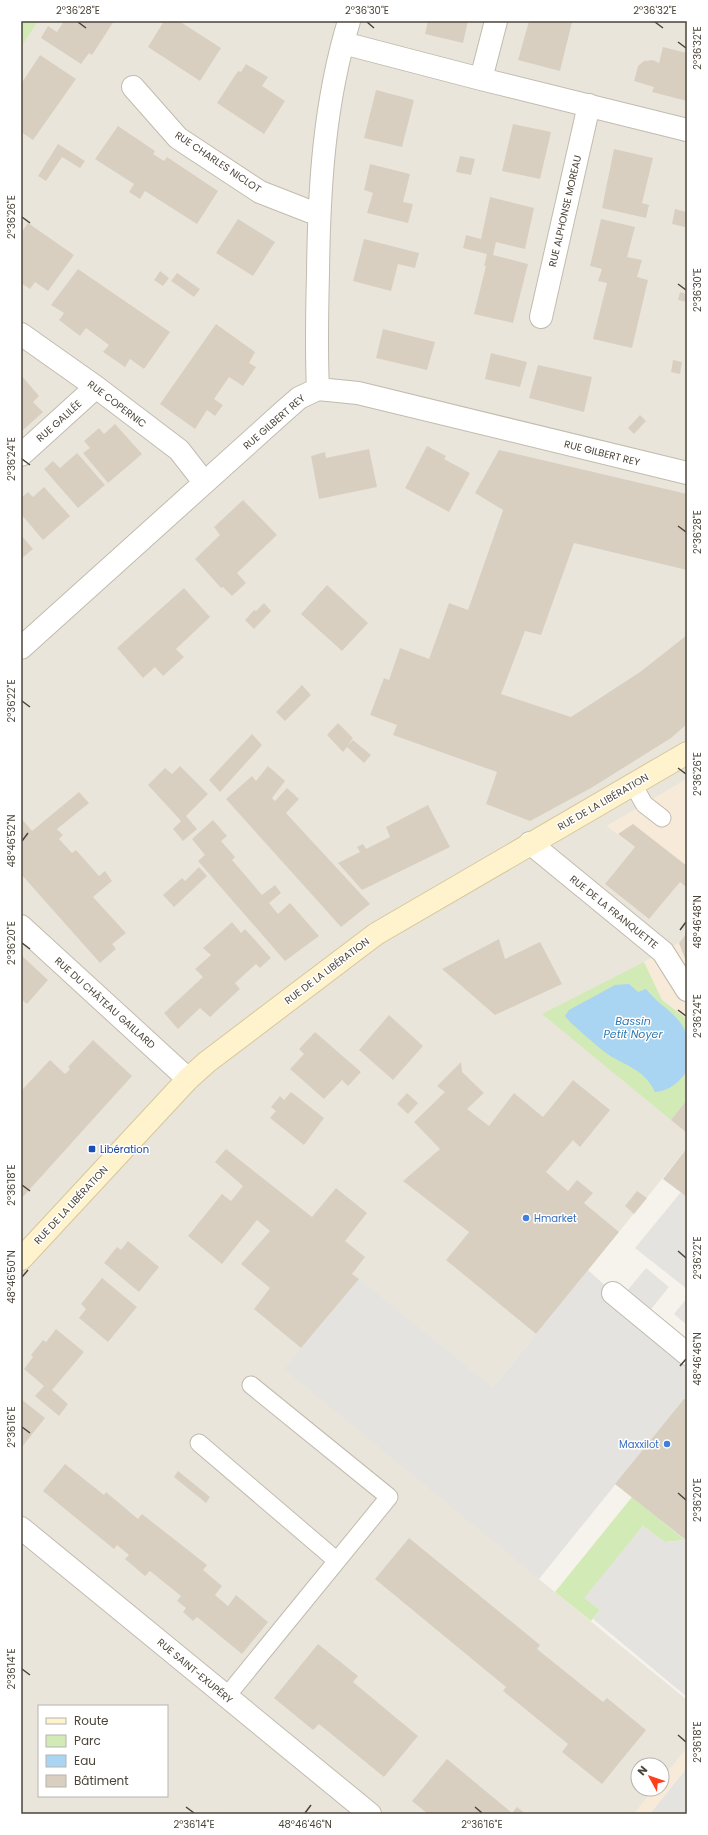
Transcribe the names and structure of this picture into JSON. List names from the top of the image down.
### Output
{
  "streets": {
    "street": [
      "RUE CHARLES NICLOT",
      "RUE ALPHONSE MOREAU",
      "RUE COPERNIC",
      "RUE GALILÉE",
      "RUE GILBERT REY",
      "RUE DE LA LIBÉRATION",
      "RUE DE LA FRANQUETTE",
      "RUE DU CHÂTEAU GAILLARD",
      "RUE SAINT-EXUPÉRY"
    ]
  },
  "crossings": [
    ["RUE COPERNIC", "RUE GALILÉE"],
    ["RUE COPERNIC", "RUE GILBERT REY"],
    ["RUE DE LA LIBÉRATION", "RUE DE LA FRANQUETTE"],
    ["RUE DE LA LIBÉRATION", "RUE DU CHÂTEAU GAILLARD"]
  ],
  "water": ["Bassin Petit Noyer"],
  "places": {
    "transit": ["Libération"],
    "other": ["Hmarket", "Maxxilot"]
  },
  "legend": [
    "Route",
    "Parc",
    "Eau",
    "Bâtiment"
  ],
  "north": "top left",
  "coordinates": [
    "2°36'28\"E",
    "2°36'30\"E",
    "2°36'32\"E",
    "2°36'26\"E",
    "2°36'24\"E",
    "2°36'22\"E",
    "48°46'52\"N",
    "48°46'48\"N",
    "2°36'20\"E",
    "2°36'18\"E",
    "48°46'50\"N",
    "48°46'46\"N",
    "2°36'16\"E",
    "2°36'14\"E"
  ]
}
